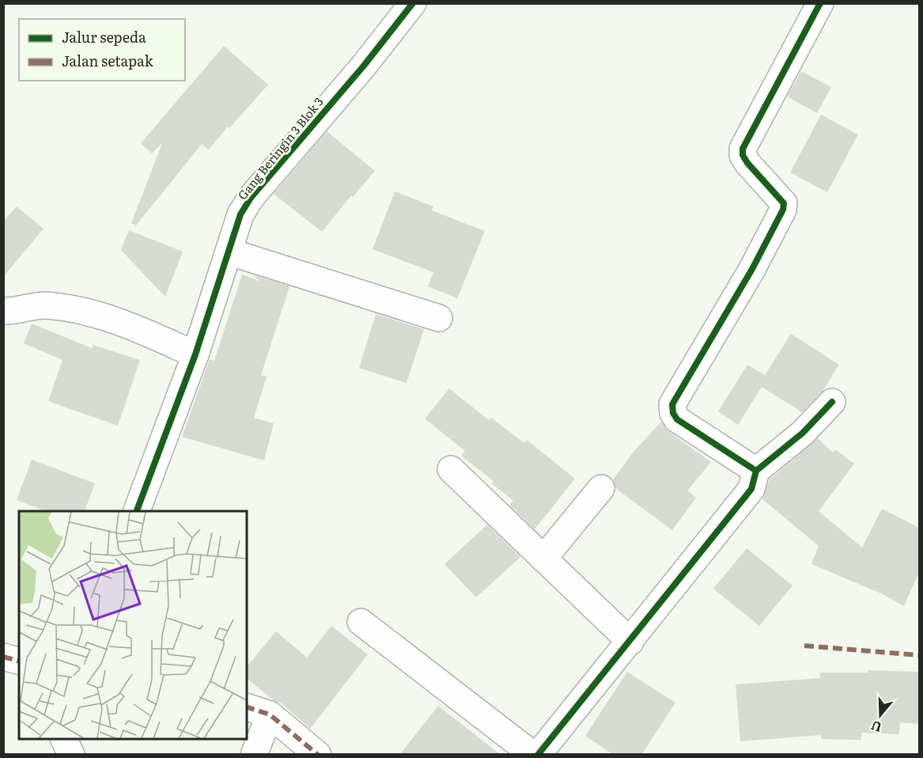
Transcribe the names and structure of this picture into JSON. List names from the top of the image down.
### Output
{
  "streets": {
    "street": ["Gang Beringin 3 Blok 3"]
  },
  "legend": ["Jalur sepeda", "Jalan setapak"],
  "north": "bottom"
}
